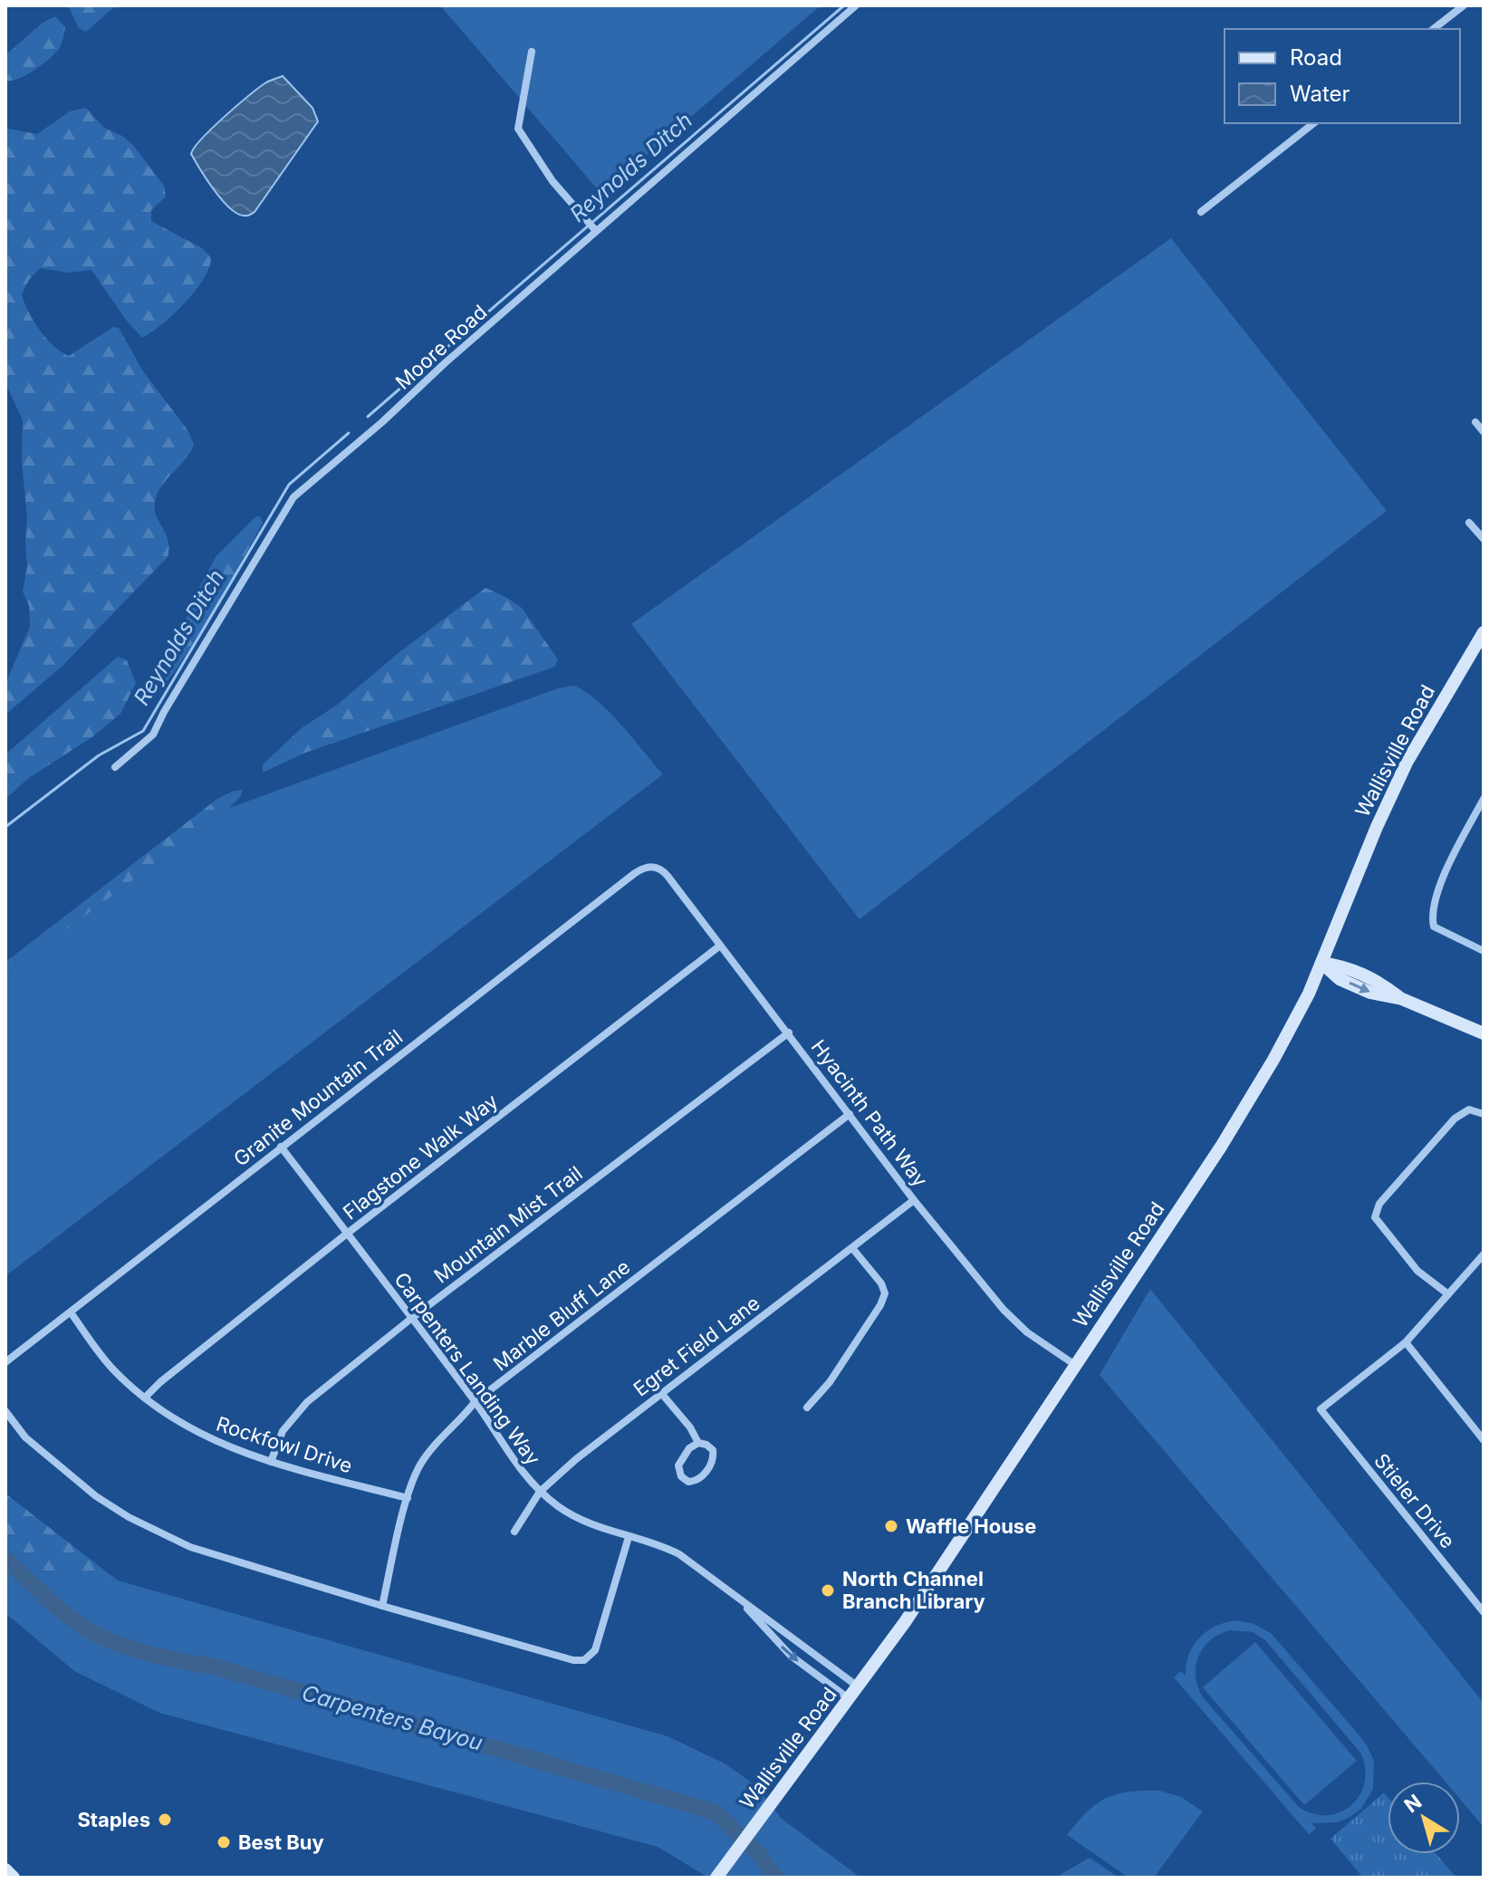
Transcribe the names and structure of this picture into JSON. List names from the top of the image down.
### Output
{
  "streets": {
    "main road": ["Wallisville Road"],
    "street": [
      "Moore Road",
      "Granite Mountain Trail",
      "Hyacinth Path Way",
      "Flagstone Walk Way",
      "Mountain Mist Trail",
      "Marble Bluff Lane",
      "Egret Field Lane",
      "Carpenters Landing Way",
      "Rockfowl Drive",
      "Stieler Drive"
    ]
  },
  "crossings": [
    ["Wallisville Road", "Hyacinth Path Way"],
    ["Wallisville Road", "Carpenters Landing Way"],
    ["Granite Mountain Trail", "Hyacinth Path Way"],
    ["Granite Mountain Trail", "Carpenters Landing Way"],
    ["Granite Mountain Trail", "Rockfowl Drive"],
    ["Hyacinth Path Way", "Flagstone Walk Way"],
    ["Hyacinth Path Way", "Mountain Mist Trail"],
    ["Hyacinth Path Way", "Marble Bluff Lane"],
    ["Hyacinth Path Way", "Egret Field Lane"],
    ["Flagstone Walk Way", "Carpenters Landing Way"],
    ["Flagstone Walk Way", "Rockfowl Drive"],
    ["Mountain Mist Trail", "Carpenters Landing Way"],
    ["Mountain Mist Trail", "Rockfowl Drive"],
    ["Marble Bluff Lane", "Carpenters Landing Way"],
    ["Marble Bluff Lane", "Rockfowl Drive"],
    ["Egret Field Lane", "Carpenters Landing Way"]
  ],
  "water": ["Reynolds Ditch", "Carpenters Bayou"],
  "places": [
    "Waffle House",
    "North Channel Branch Library",
    "Staples",
    "Best Buy"
  ],
  "legend": ["Road", "Water"],
  "north": "top left"
}
